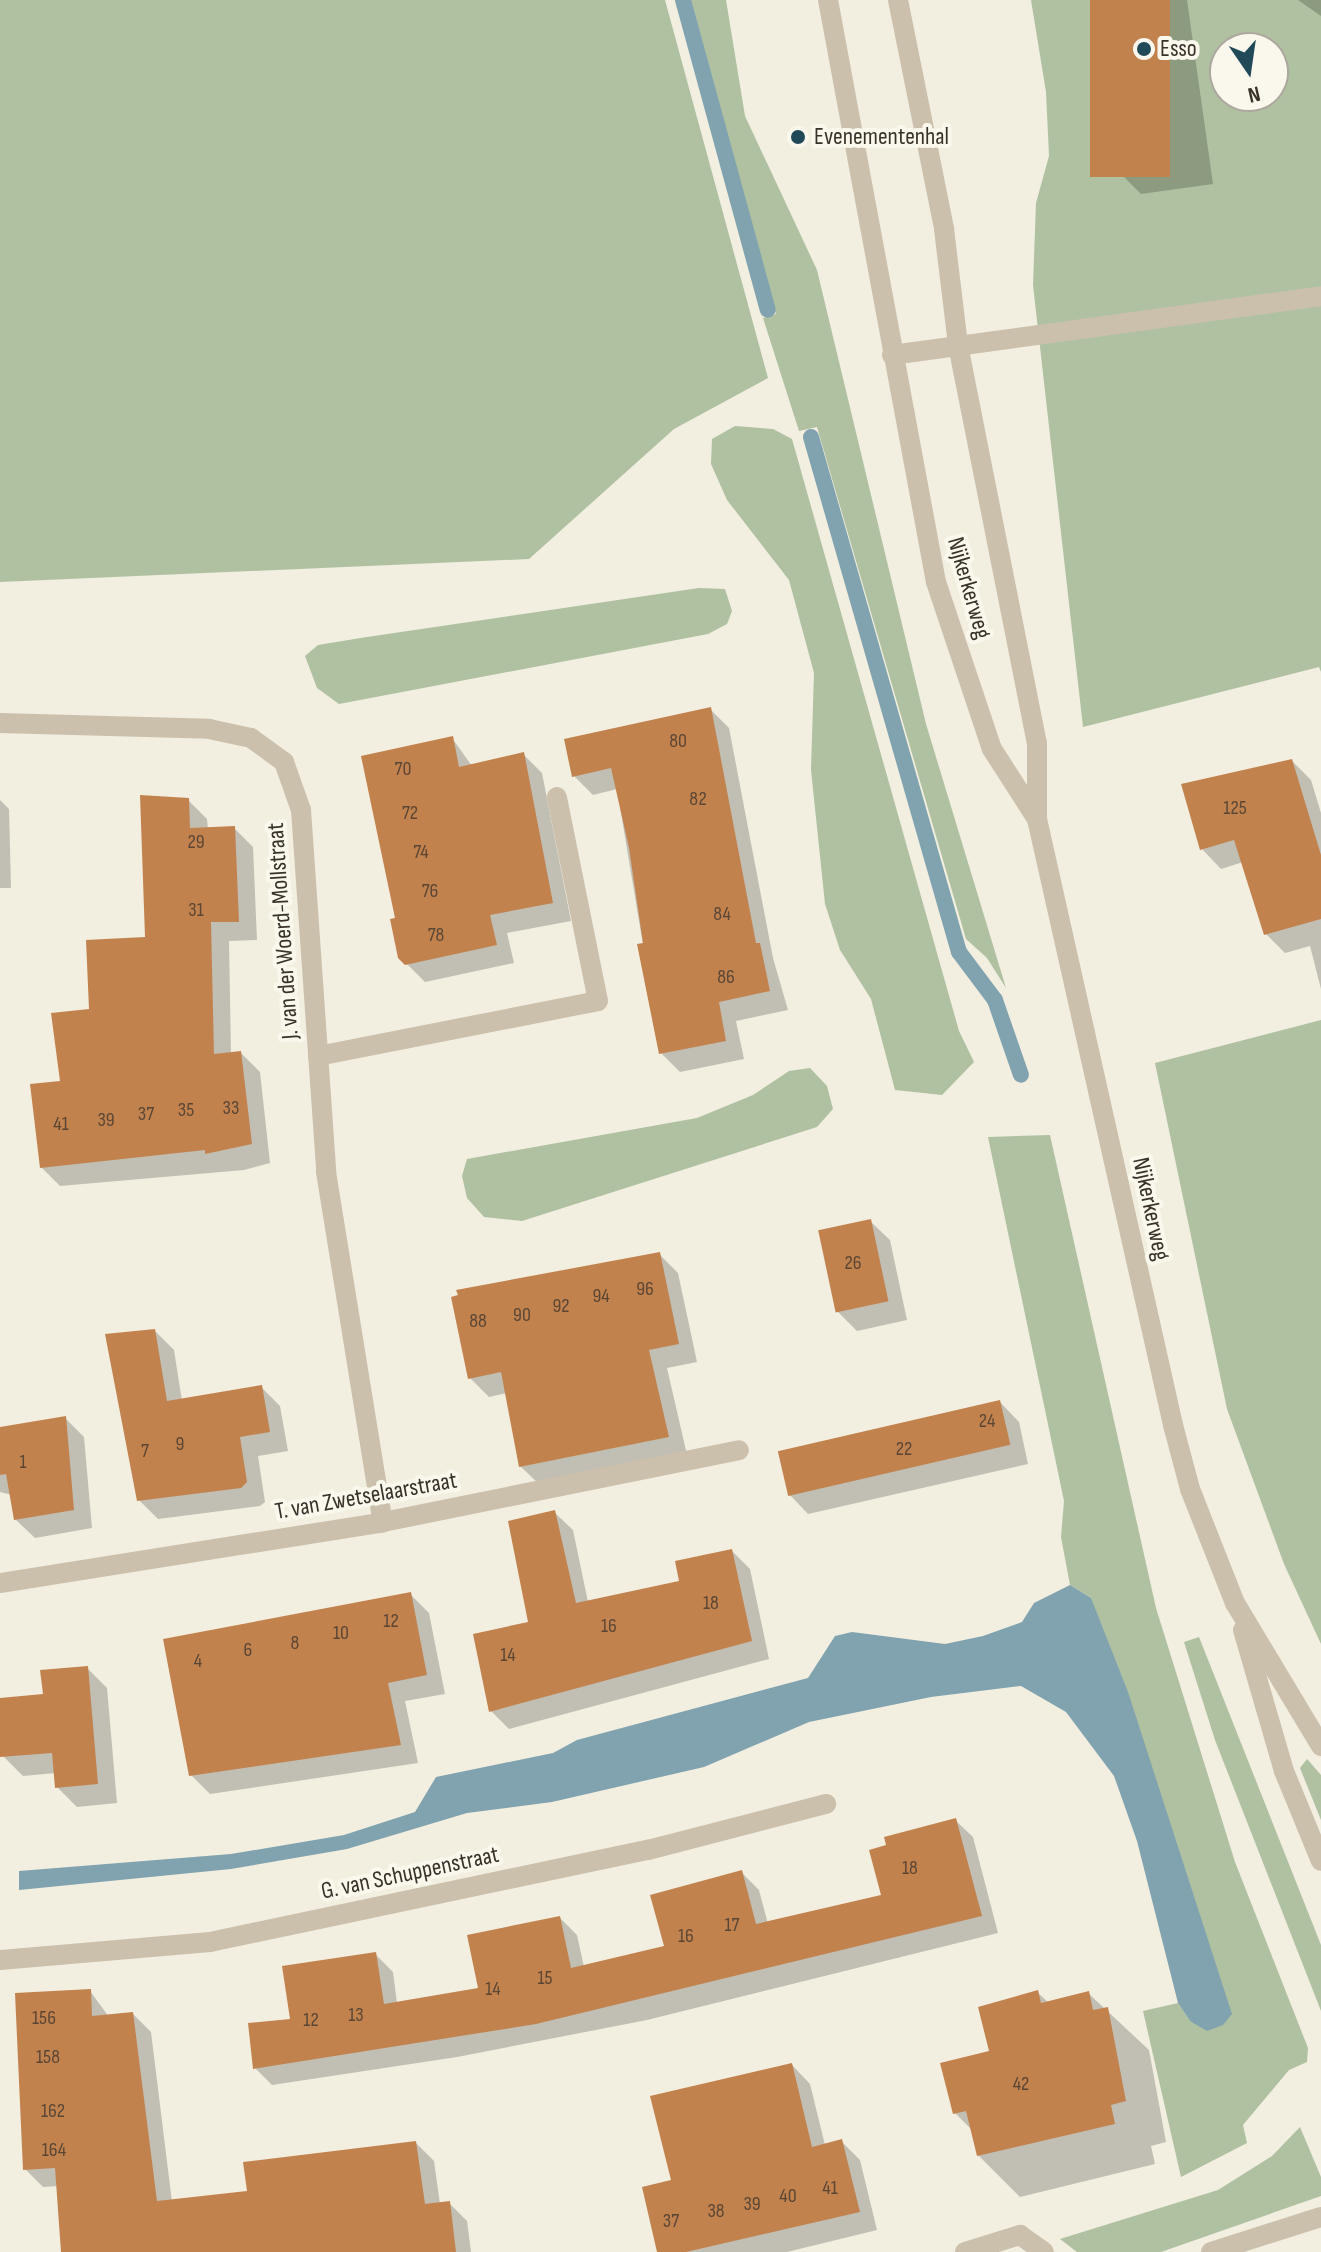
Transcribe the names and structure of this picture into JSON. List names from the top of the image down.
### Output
{
  "streets": {
    "street": [
      "Nijkerkerweg",
      "J. van der Woerd-Mollstraat",
      "T. van Zwetselaarstraat",
      "G. van Schuppenstraat"
    ]
  },
  "crossings": [
    ["J. van der Woerd-Mollstraat", "T. van Zwetselaarstraat"]
  ],
  "places": ["Esso", "Evenementenhal"],
  "house_numbers": [
    "80",
    "70",
    "82",
    "125",
    "72",
    "29",
    "74",
    "76",
    "31",
    "84",
    "78",
    "86",
    "33",
    "35",
    "37",
    "39",
    "41",
    "26",
    "96",
    "94",
    "92",
    "90",
    "88",
    "24",
    "9",
    "22",
    "7",
    "1",
    "18",
    "12",
    "16",
    "10",
    "8",
    "6",
    "14",
    "4",
    "18",
    "17",
    "16",
    "15",
    "14",
    "13",
    "156",
    "12",
    "158",
    "42",
    "162",
    "164",
    "41",
    "40",
    "39",
    "38",
    "37"
  ],
  "north": "bottom"
}
